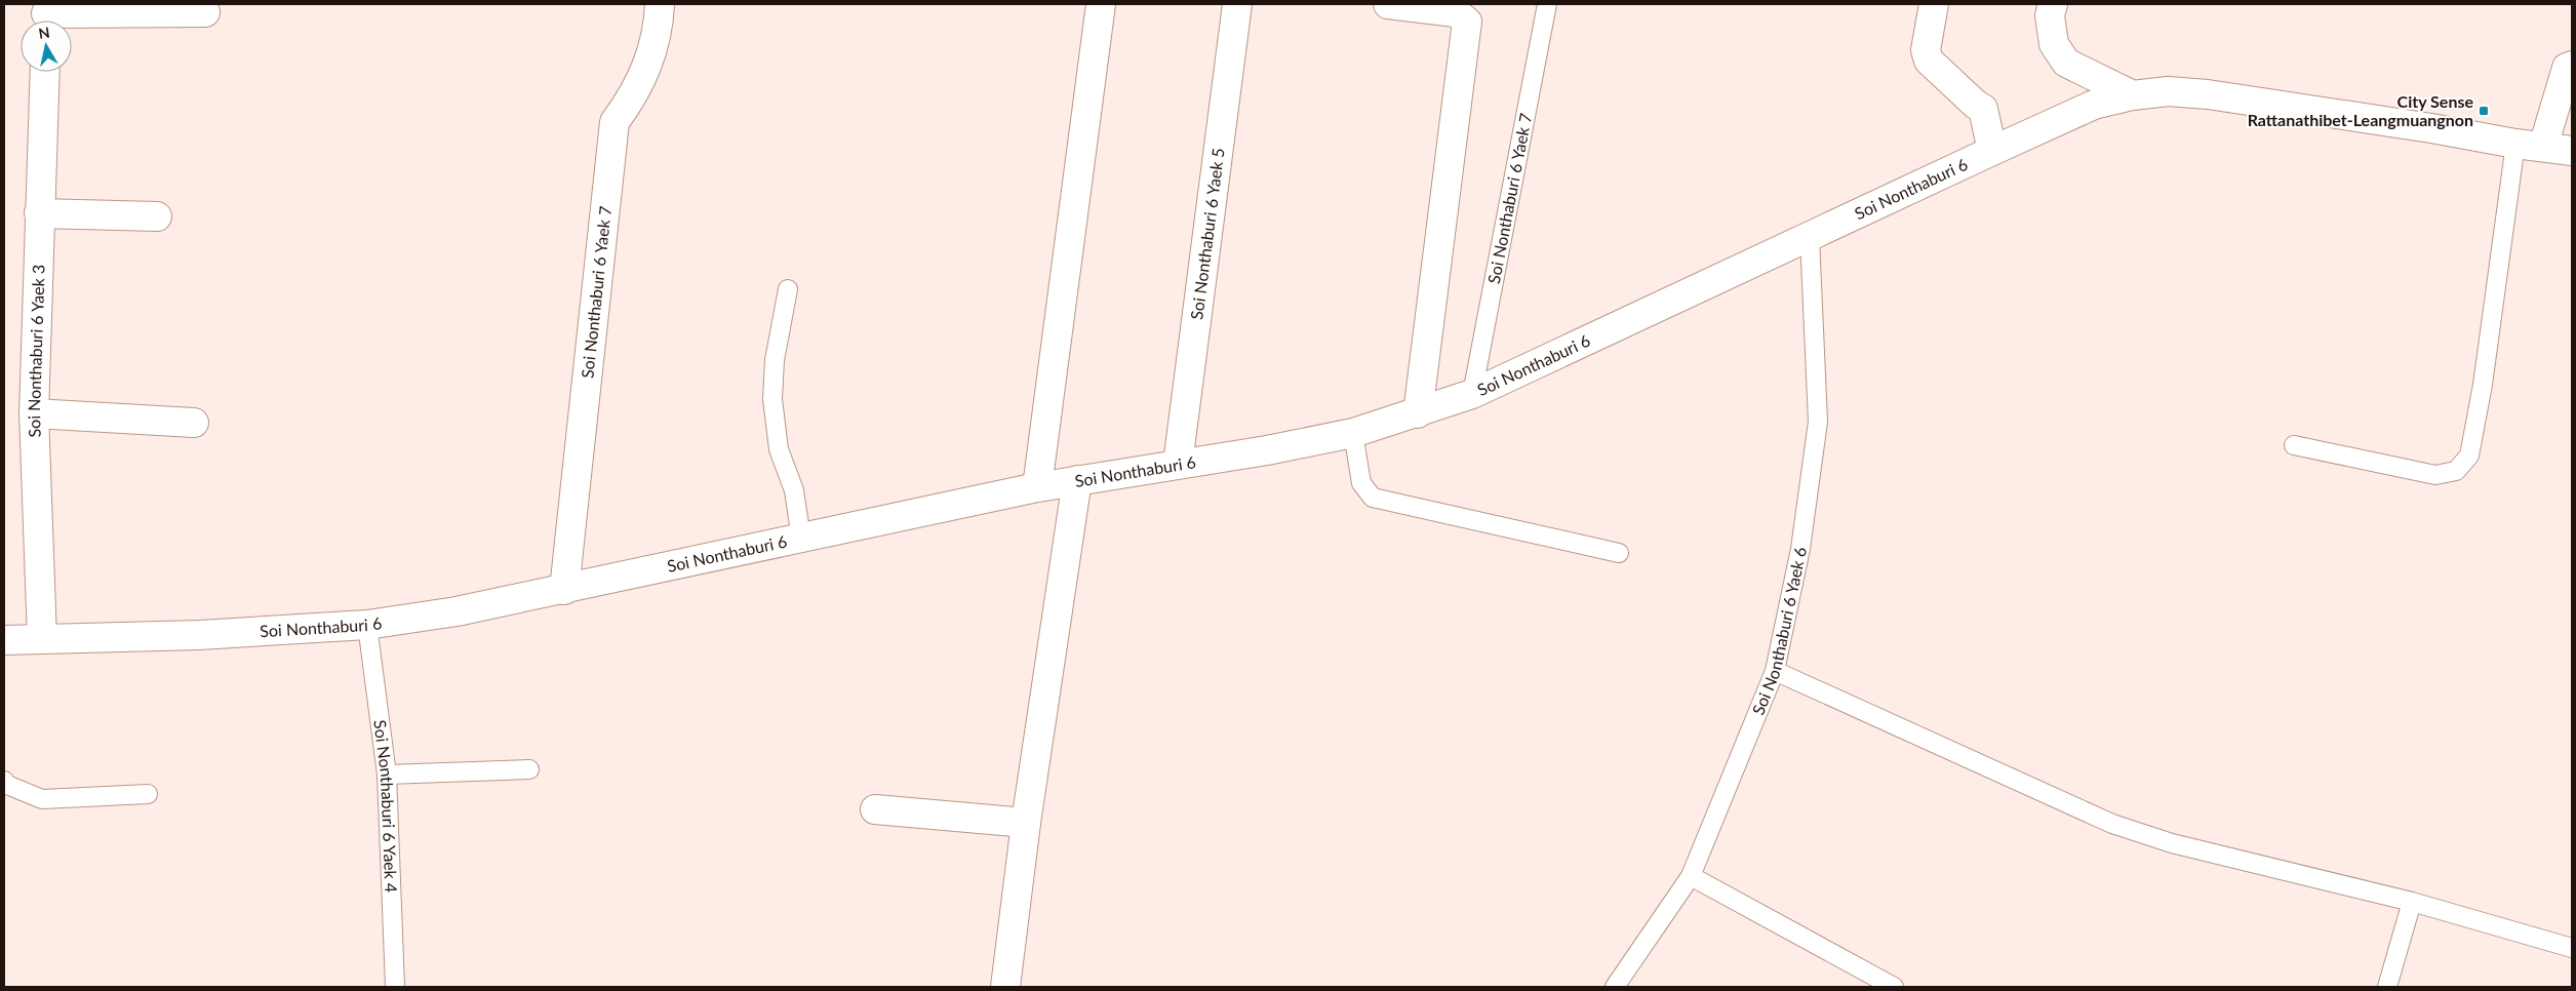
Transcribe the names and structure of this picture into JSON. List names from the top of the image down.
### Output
{
  "streets": {
    "street": [
      "Soi Nonthaburi 6",
      "Soi Nonthaburi 6 Yaek 7",
      "Soi Nonthaburi 6 Yaek 5",
      "Soi Nonthaburi 6 Yaek 3"
    ],
    "lane": ["Soi Nonthaburi 6 Yaek 6", "Soi Nonthaburi 6 Yaek 4"]
  },
  "crossings": [
    ["Soi Nonthaburi 6", "Soi Nonthaburi 6 Yaek 7"],
    ["Soi Nonthaburi 6", "Soi Nonthaburi 6 Yaek 5"],
    ["Soi Nonthaburi 6", "Soi Nonthaburi 6 Yaek 3"],
    ["Soi Nonthaburi 6", "Soi Nonthaburi 6 Yaek 6"],
    ["Soi Nonthaburi 6", "Soi Nonthaburi 6 Yaek 4"]
  ],
  "places": {
    "transit": ["City Sense Rattanathibet-Leangmuangnon"]
  },
  "north": "top"
}
